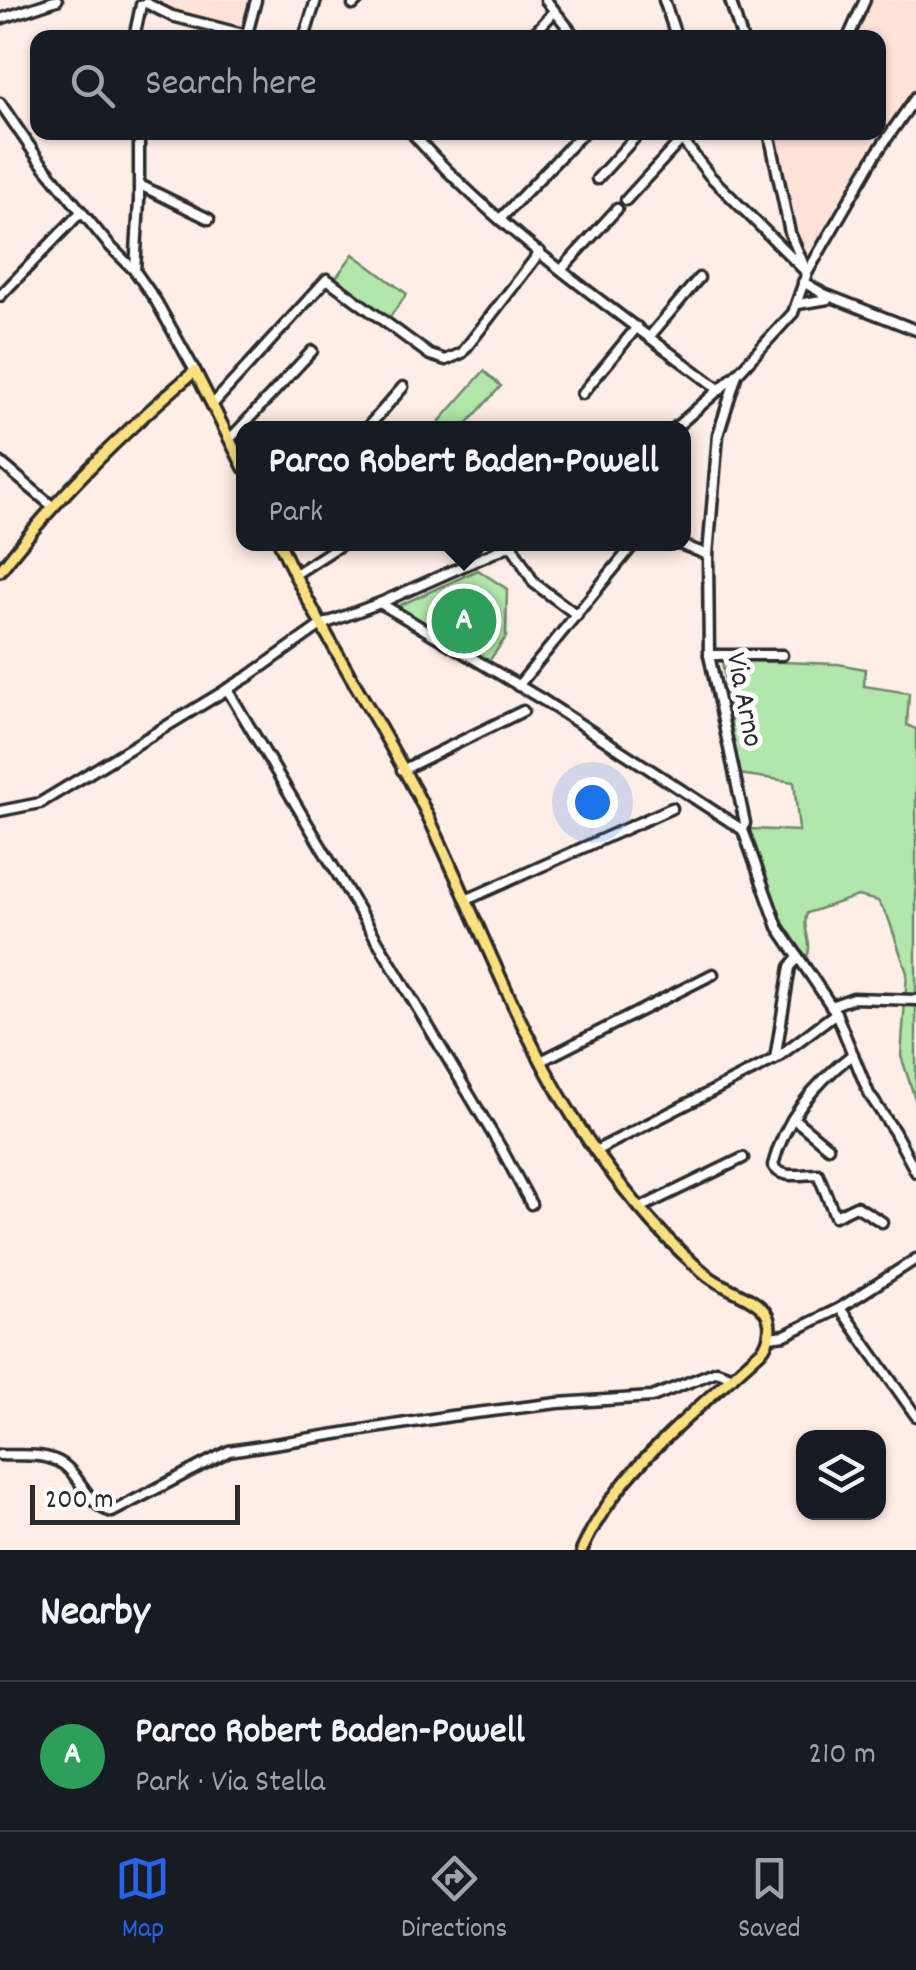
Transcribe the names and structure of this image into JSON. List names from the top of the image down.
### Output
{
  "streets": {
    "street": ["Via Arno"]
  },
  "scale_bar": "200 m",
  "page": {
    "search": "Search here",
    "popup": ["Parco Robert Baden-Powell", "Park"],
    "pins": "A",
    "scale": "200 m",
    "heading": "Nearby",
    "list": [
      {
        "mark": "A",
        "name": "Parco Robert Baden-Powell",
        "note": "Park · Via Stella",
        "value": "210 m"
      }
    ],
    "nav": ["Map", "Directions", "Saved"]
  }
}
